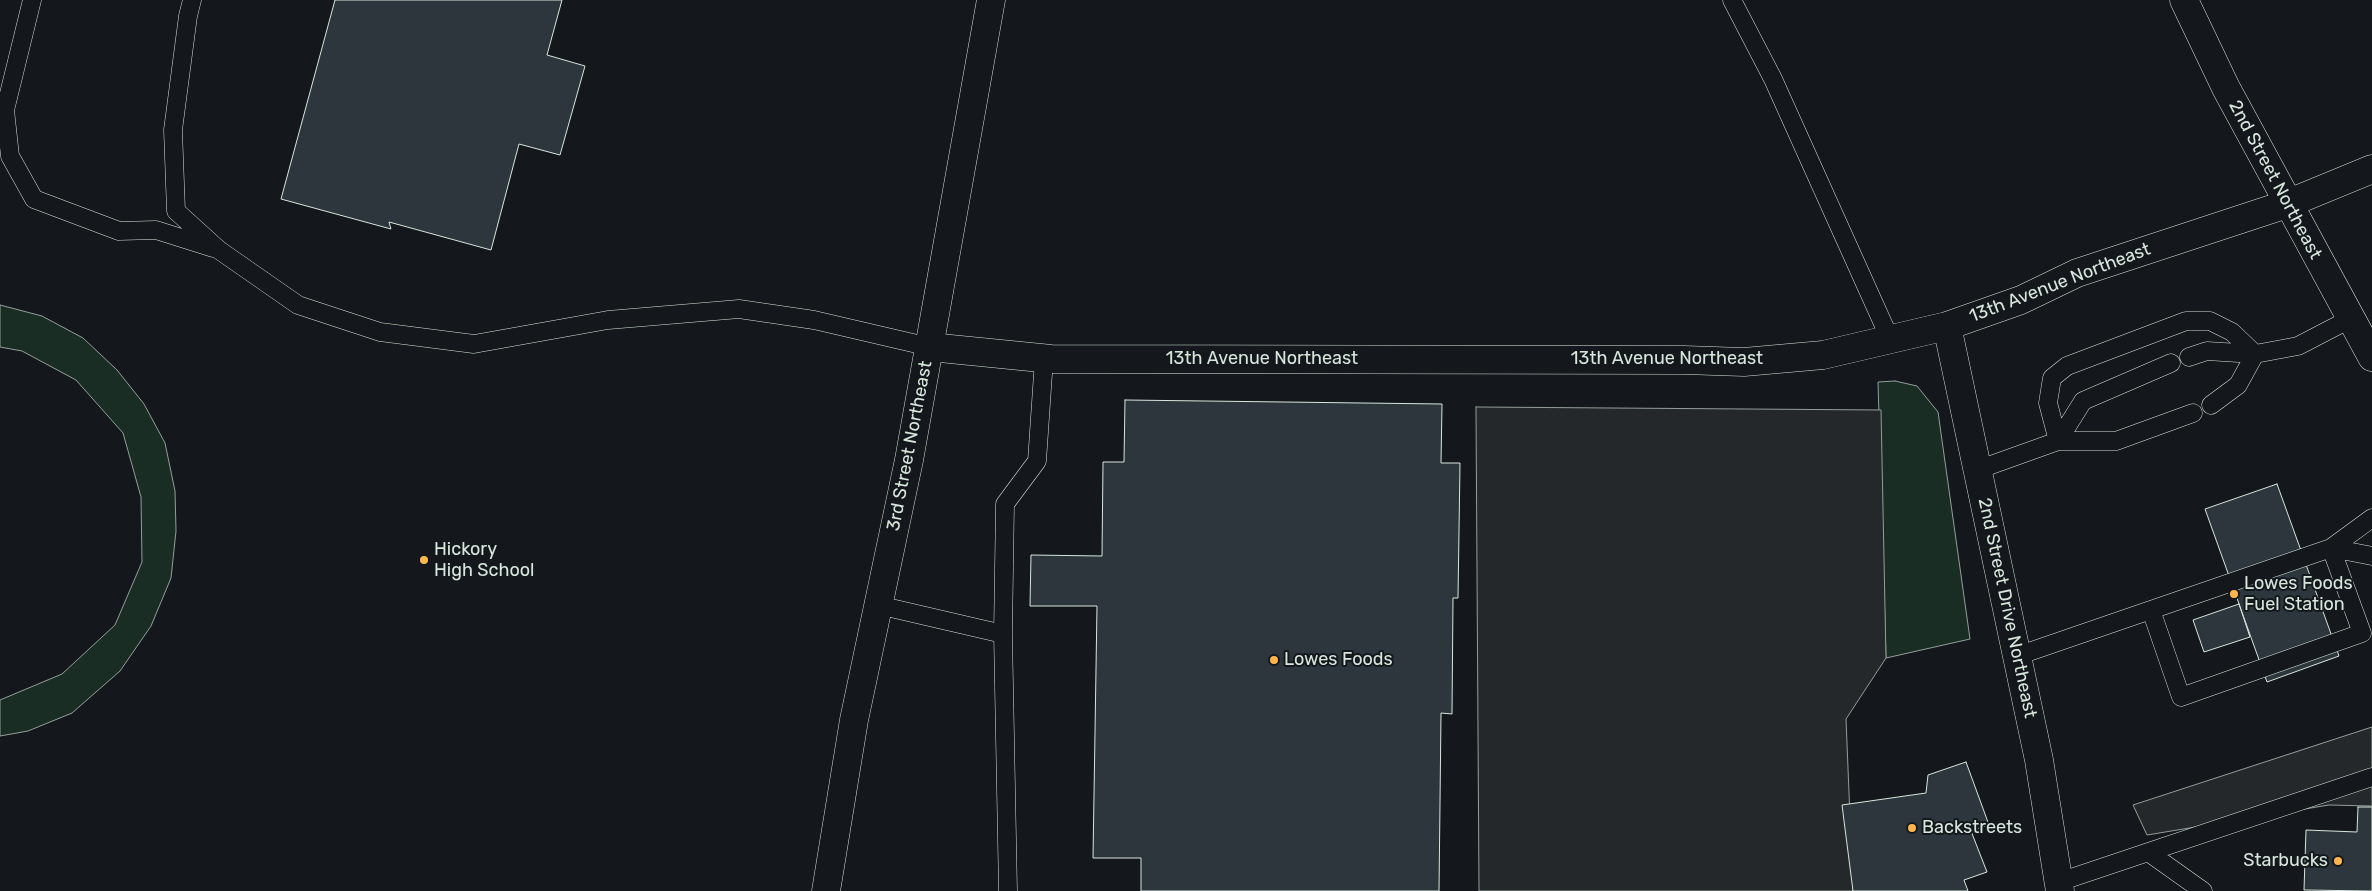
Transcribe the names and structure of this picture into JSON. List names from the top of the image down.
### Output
{
  "streets": {
    "street": [
      "2nd Street Northeast",
      "13th Avenue Northeast",
      "3rd Street Northeast",
      "2nd Street Drive Northeast"
    ]
  },
  "crossings": [
    ["2nd Street Northeast", "13th Avenue Northeast"],
    ["13th Avenue Northeast", "3rd Street Northeast"],
    ["13th Avenue Northeast", "2nd Street Drive Northeast"]
  ],
  "places": [
    "Hickory High School",
    "Lowes Foods Fuel Station",
    "Lowes Foods",
    "Backstreets",
    "Starbucks"
  ]
}
